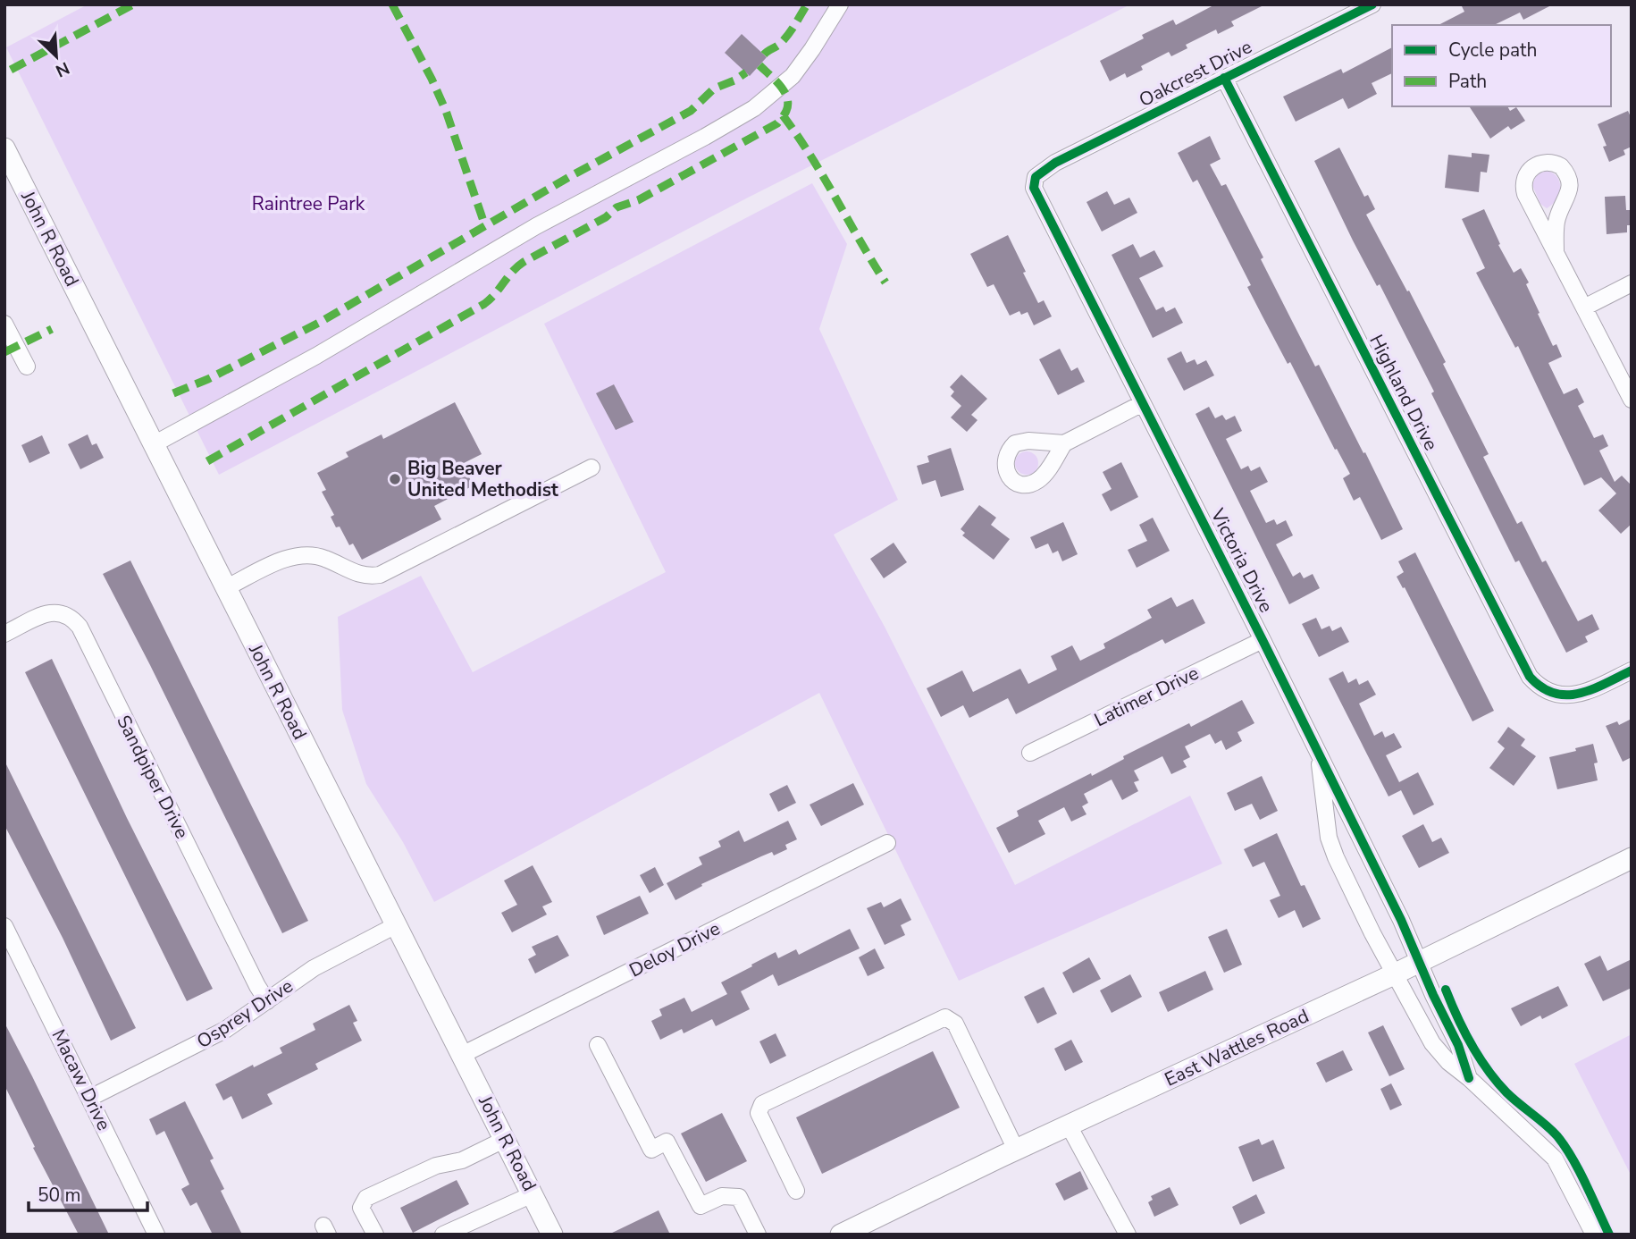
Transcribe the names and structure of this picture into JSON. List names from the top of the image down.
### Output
{
  "streets": {
    "main road": ["John R Road", "East Wattles Road"],
    "street": [
      "Oakcrest Drive",
      "Highland Drive",
      "Victoria Drive",
      "Latimer Drive",
      "Sandpiper Drive",
      "Deloy Drive",
      "Osprey Drive",
      "Macaw Drive"
    ]
  },
  "crossings": [
    ["Oakcrest Drive", "Highland Drive"],
    ["Oakcrest Drive", "Victoria Drive"],
    ["John R Road", "Deloy Drive"],
    ["John R Road", "Osprey Drive"],
    ["Victoria Drive", "Latimer Drive"],
    ["Victoria Drive", "East Wattles Road"],
    ["Sandpiper Drive", "Osprey Drive"],
    ["Osprey Drive", "Macaw Drive"]
  ],
  "parks": ["Raintree Park"],
  "places": ["Big Beaver United Methodist"],
  "legend": ["Cycle path", "Path"],
  "scale_bar": "50 m",
  "north": "bottom right"
}
